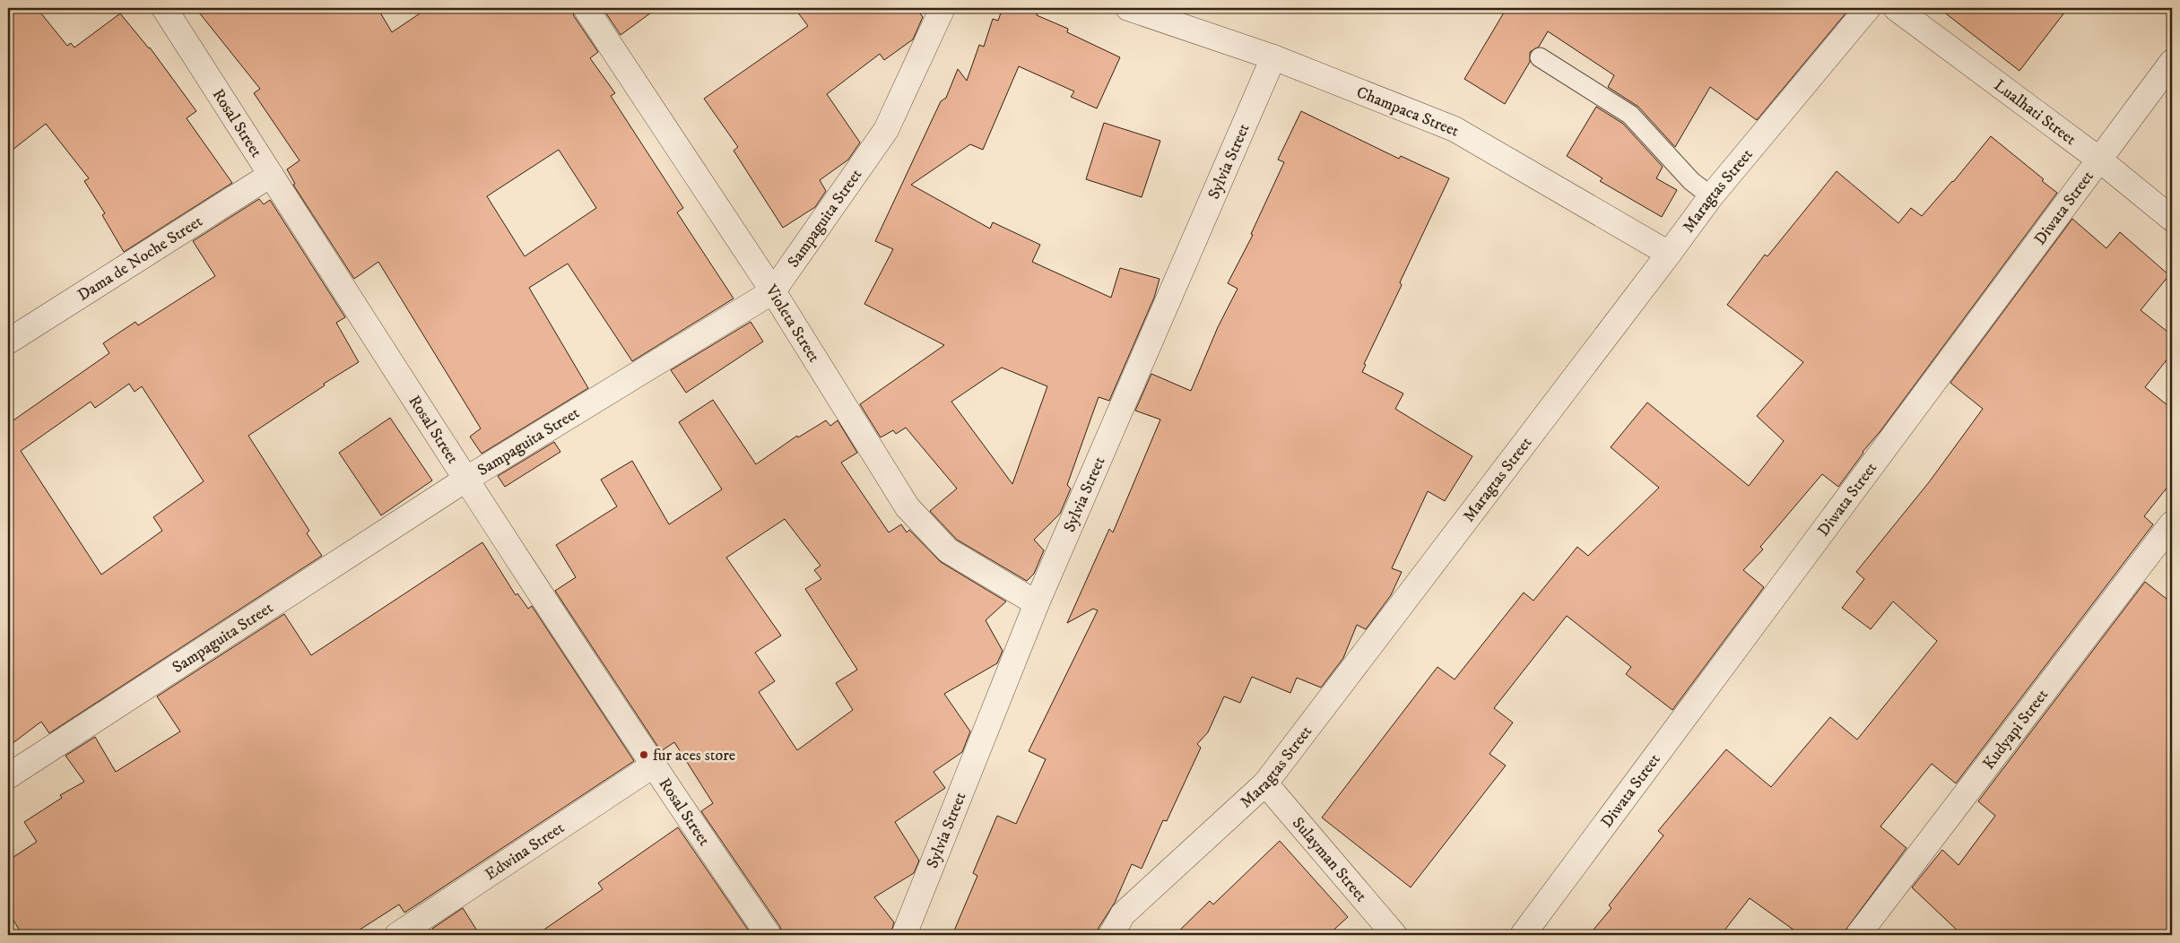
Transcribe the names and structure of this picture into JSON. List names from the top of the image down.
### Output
{
  "streets": {
    "street": [
      "Champaca Street",
      "Lualhati Street",
      "Rosal Street",
      "Sylvia Street",
      "Maragtas Street",
      "Diwata Street",
      "Sampaguita Street",
      "Dama de Noche Street",
      "Violeta Street",
      "Kudyapi Street",
      "Edwina Street",
      "Sulayman Street"
    ]
  },
  "crossings": [
    ["Champaca Street", "Sylvia Street"],
    ["Champaca Street", "Maragtas Street"],
    ["Lualhati Street", "Diwata Street"],
    ["Rosal Street", "Sampaguita Street"],
    ["Rosal Street", "Dama de Noche Street"],
    ["Rosal Street", "Edwina Street"],
    ["Sylvia Street", "Violeta Street"],
    ["Maragtas Street", "Sulayman Street"],
    ["Sampaguita Street", "Violeta Street"]
  ],
  "places": ["fur aces store"]
}
